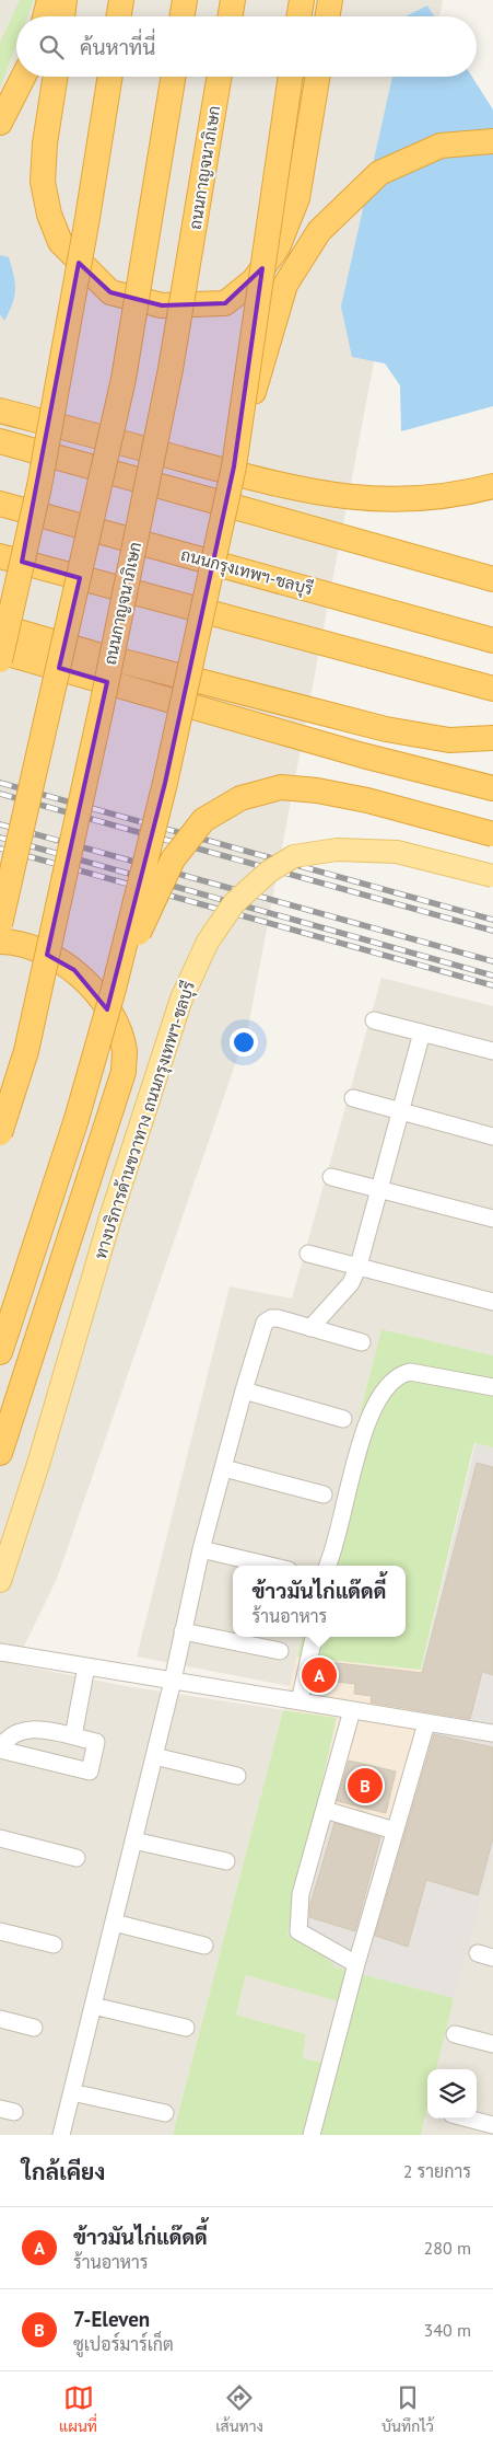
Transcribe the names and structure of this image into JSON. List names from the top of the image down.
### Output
{
  "streets": {
    "highway": ["ถนนกาญจนาภิเษก", "ถนนกรุงเทพฯ-ชลบุรี"],
    "main road": ["ทางบริการด้านขวาทาง ถนนกรุงเทพฯ-ชลบุรี"]
  },
  "page": {
    "search": "ค้นหาที่นี่",
    "popup": ["ข้าวมันไก่แด๊ดดี้", "ร้านอาหาร"],
    "pins": ["A", "B"],
    "heading": ["ใกล้เคียง", "2 รายการ"],
    "list": [
      {
        "mark": "A",
        "name": "ข้าวมันไก่แด๊ดดี้",
        "note": "ร้านอาหาร",
        "value": "280 m"
      },
      {
        "mark": "B",
        "name": "7-Eleven",
        "note": "ซูเปอร์มาร์เก็ต",
        "value": "340 m"
      }
    ],
    "nav": ["แผนที่", "เส้นทาง", "บันทึกไว้"]
  }
}
